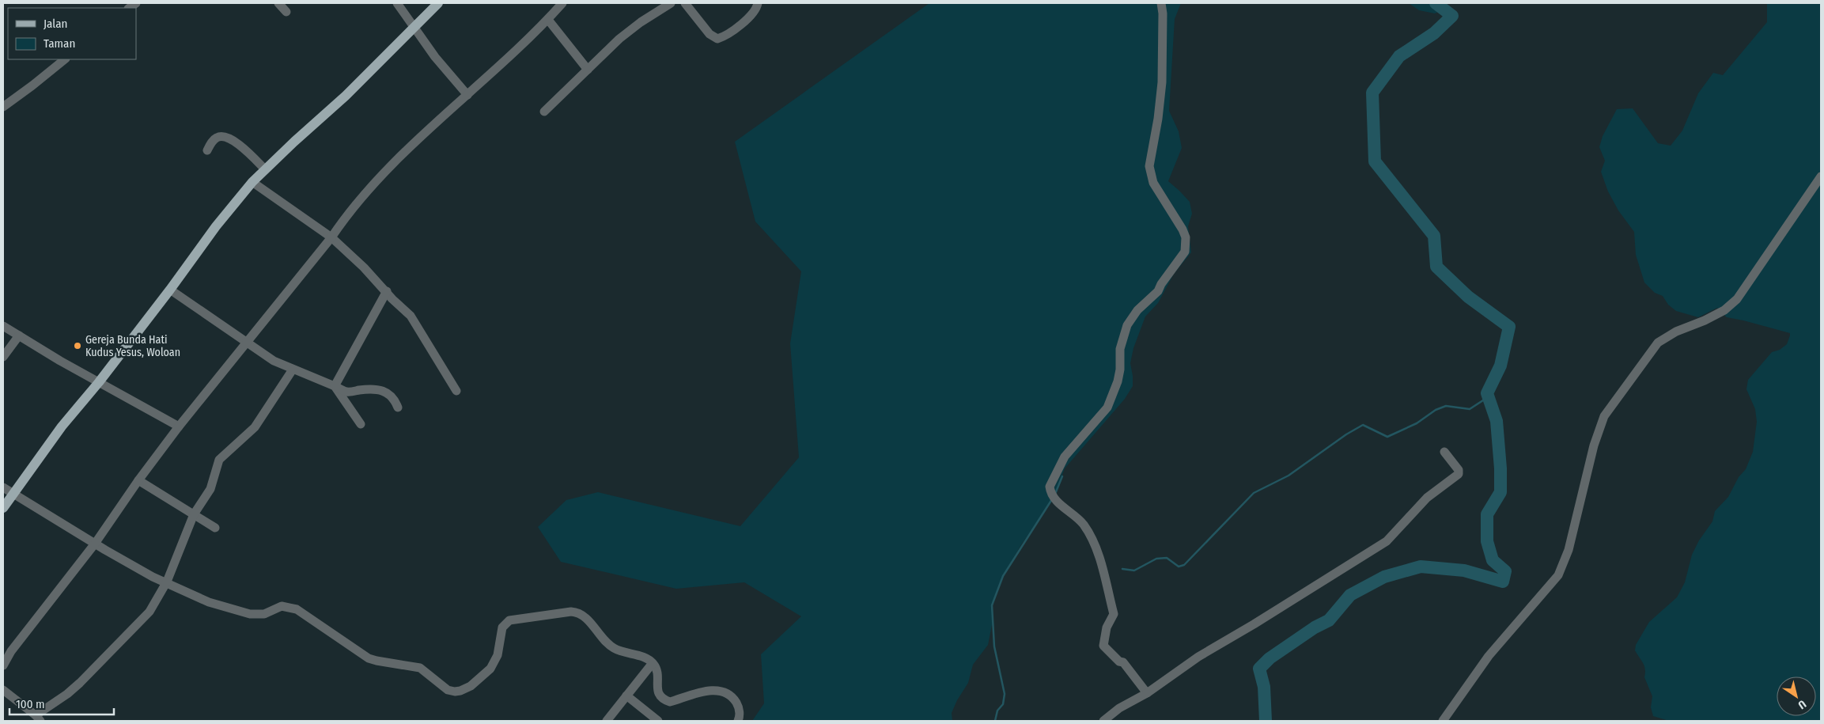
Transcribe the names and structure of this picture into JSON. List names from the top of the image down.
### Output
{
  "places": ["Gereja Bunda Hati Kudus Yesus, Woloan"],
  "legend": ["Jalan", "Taman"],
  "scale_bar": "100 m",
  "north": "bottom right"
}
